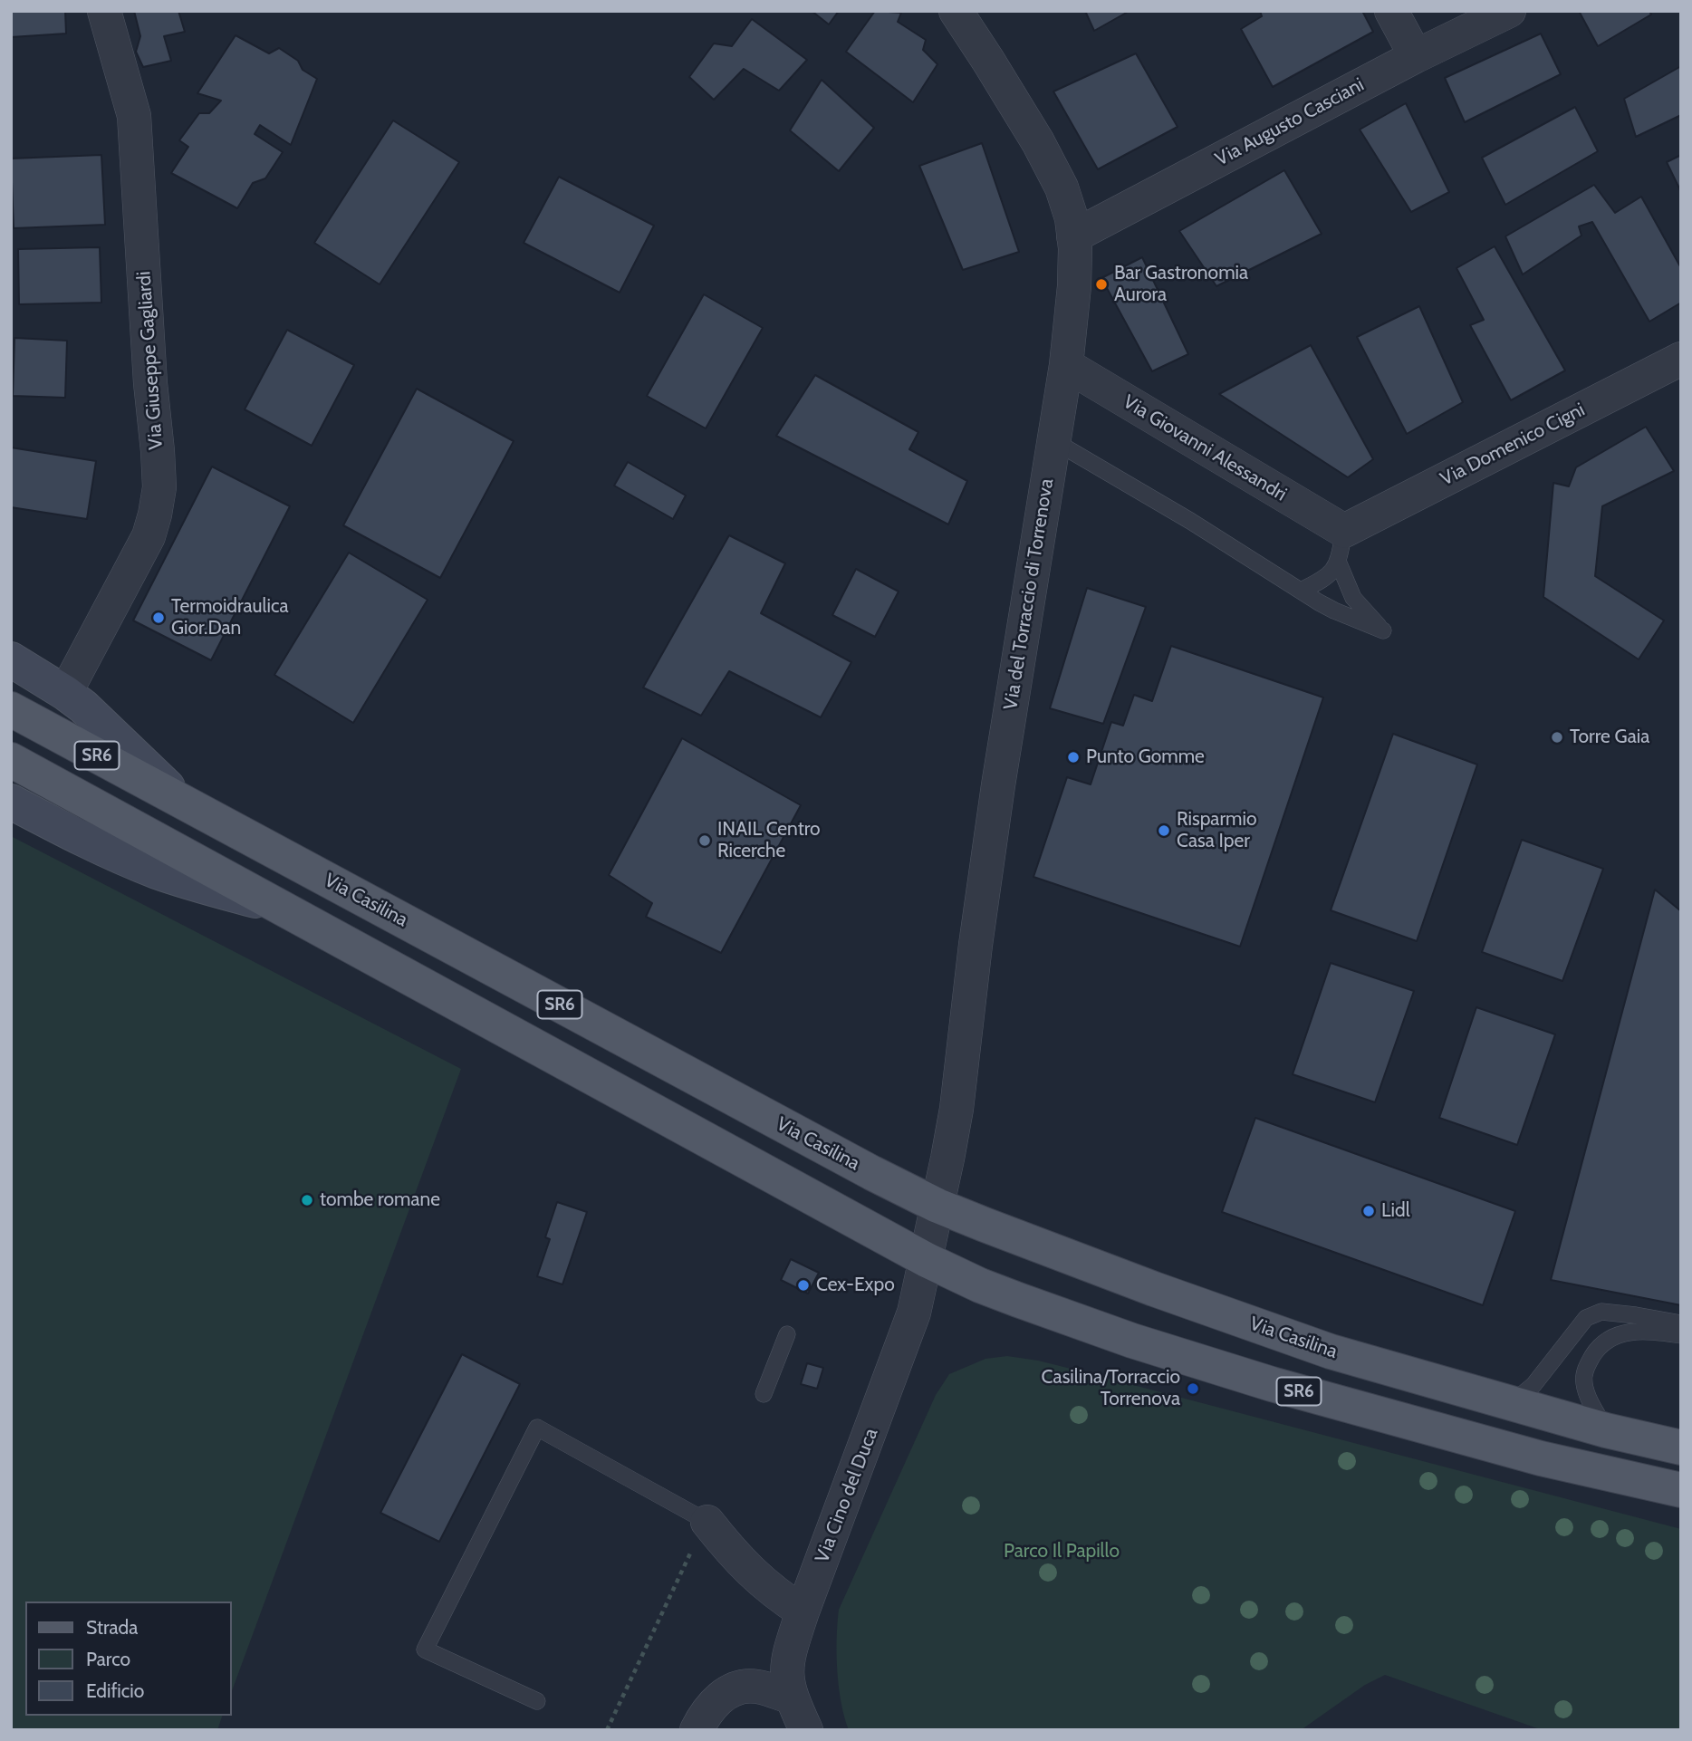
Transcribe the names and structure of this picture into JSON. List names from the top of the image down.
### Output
{
  "streets": {
    "main road": ["SR6", "Via Casilina"],
    "street": [
      "Via Augusto Casciani",
      "Via Giuseppe Gagliardi",
      "Via Domenico Cigni",
      "Via Giovanni Alessandri",
      "Via del Torraccio di Torrenova",
      "Via Cino del Duca"
    ]
  },
  "crossings": [
    ["Via Augusto Casciani", "Via del Torraccio di Torrenova"],
    ["Via Domenico Cigni", "Via Giovanni Alessandri"],
    ["Via Giovanni Alessandri", "Via del Torraccio di Torrenova"],
    ["Via del Torraccio di Torrenova", "SR6"],
    ["Via del Torraccio di Torrenova", "Via Casilina"],
    ["Via del Torraccio di Torrenova", "Via Cino del Duca"],
    ["SR6", "Via Cino del Duca"]
  ],
  "parks": ["Parco Il Papillo"],
  "places": [
    "Bar Gastronomia Aurora",
    "Termoidraulica Gior.Dan",
    "Torre Gaia",
    "Punto Gomme",
    "Risparmio Casa Iper",
    "INAIL Centro Ricerche",
    "tombe romane",
    "Lidl",
    "Cex-Expo",
    "Casilina/Torraccio Torrenova"
  ],
  "legend": ["Strada", "Parco", "Edificio"]
}
